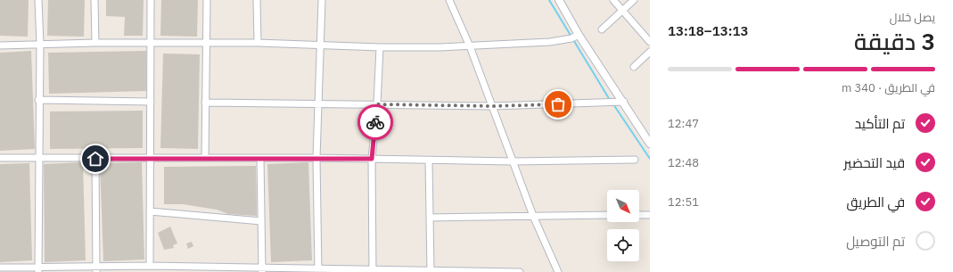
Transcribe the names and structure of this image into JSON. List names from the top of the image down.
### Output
{
  "north": "bottom right",
  "page": {
    "heading": ["3 دقيقة", "يصل خلال", "13:13–13:18"],
    "bar": "في الطريق · 340 m",
    "list": [
      ["تم التأكيد", "12:47"],
      ["قيد التحضير", "12:48"],
      ["في الطريق", "12:51"],
      "تم التوصيل"
    ]
  }
}
